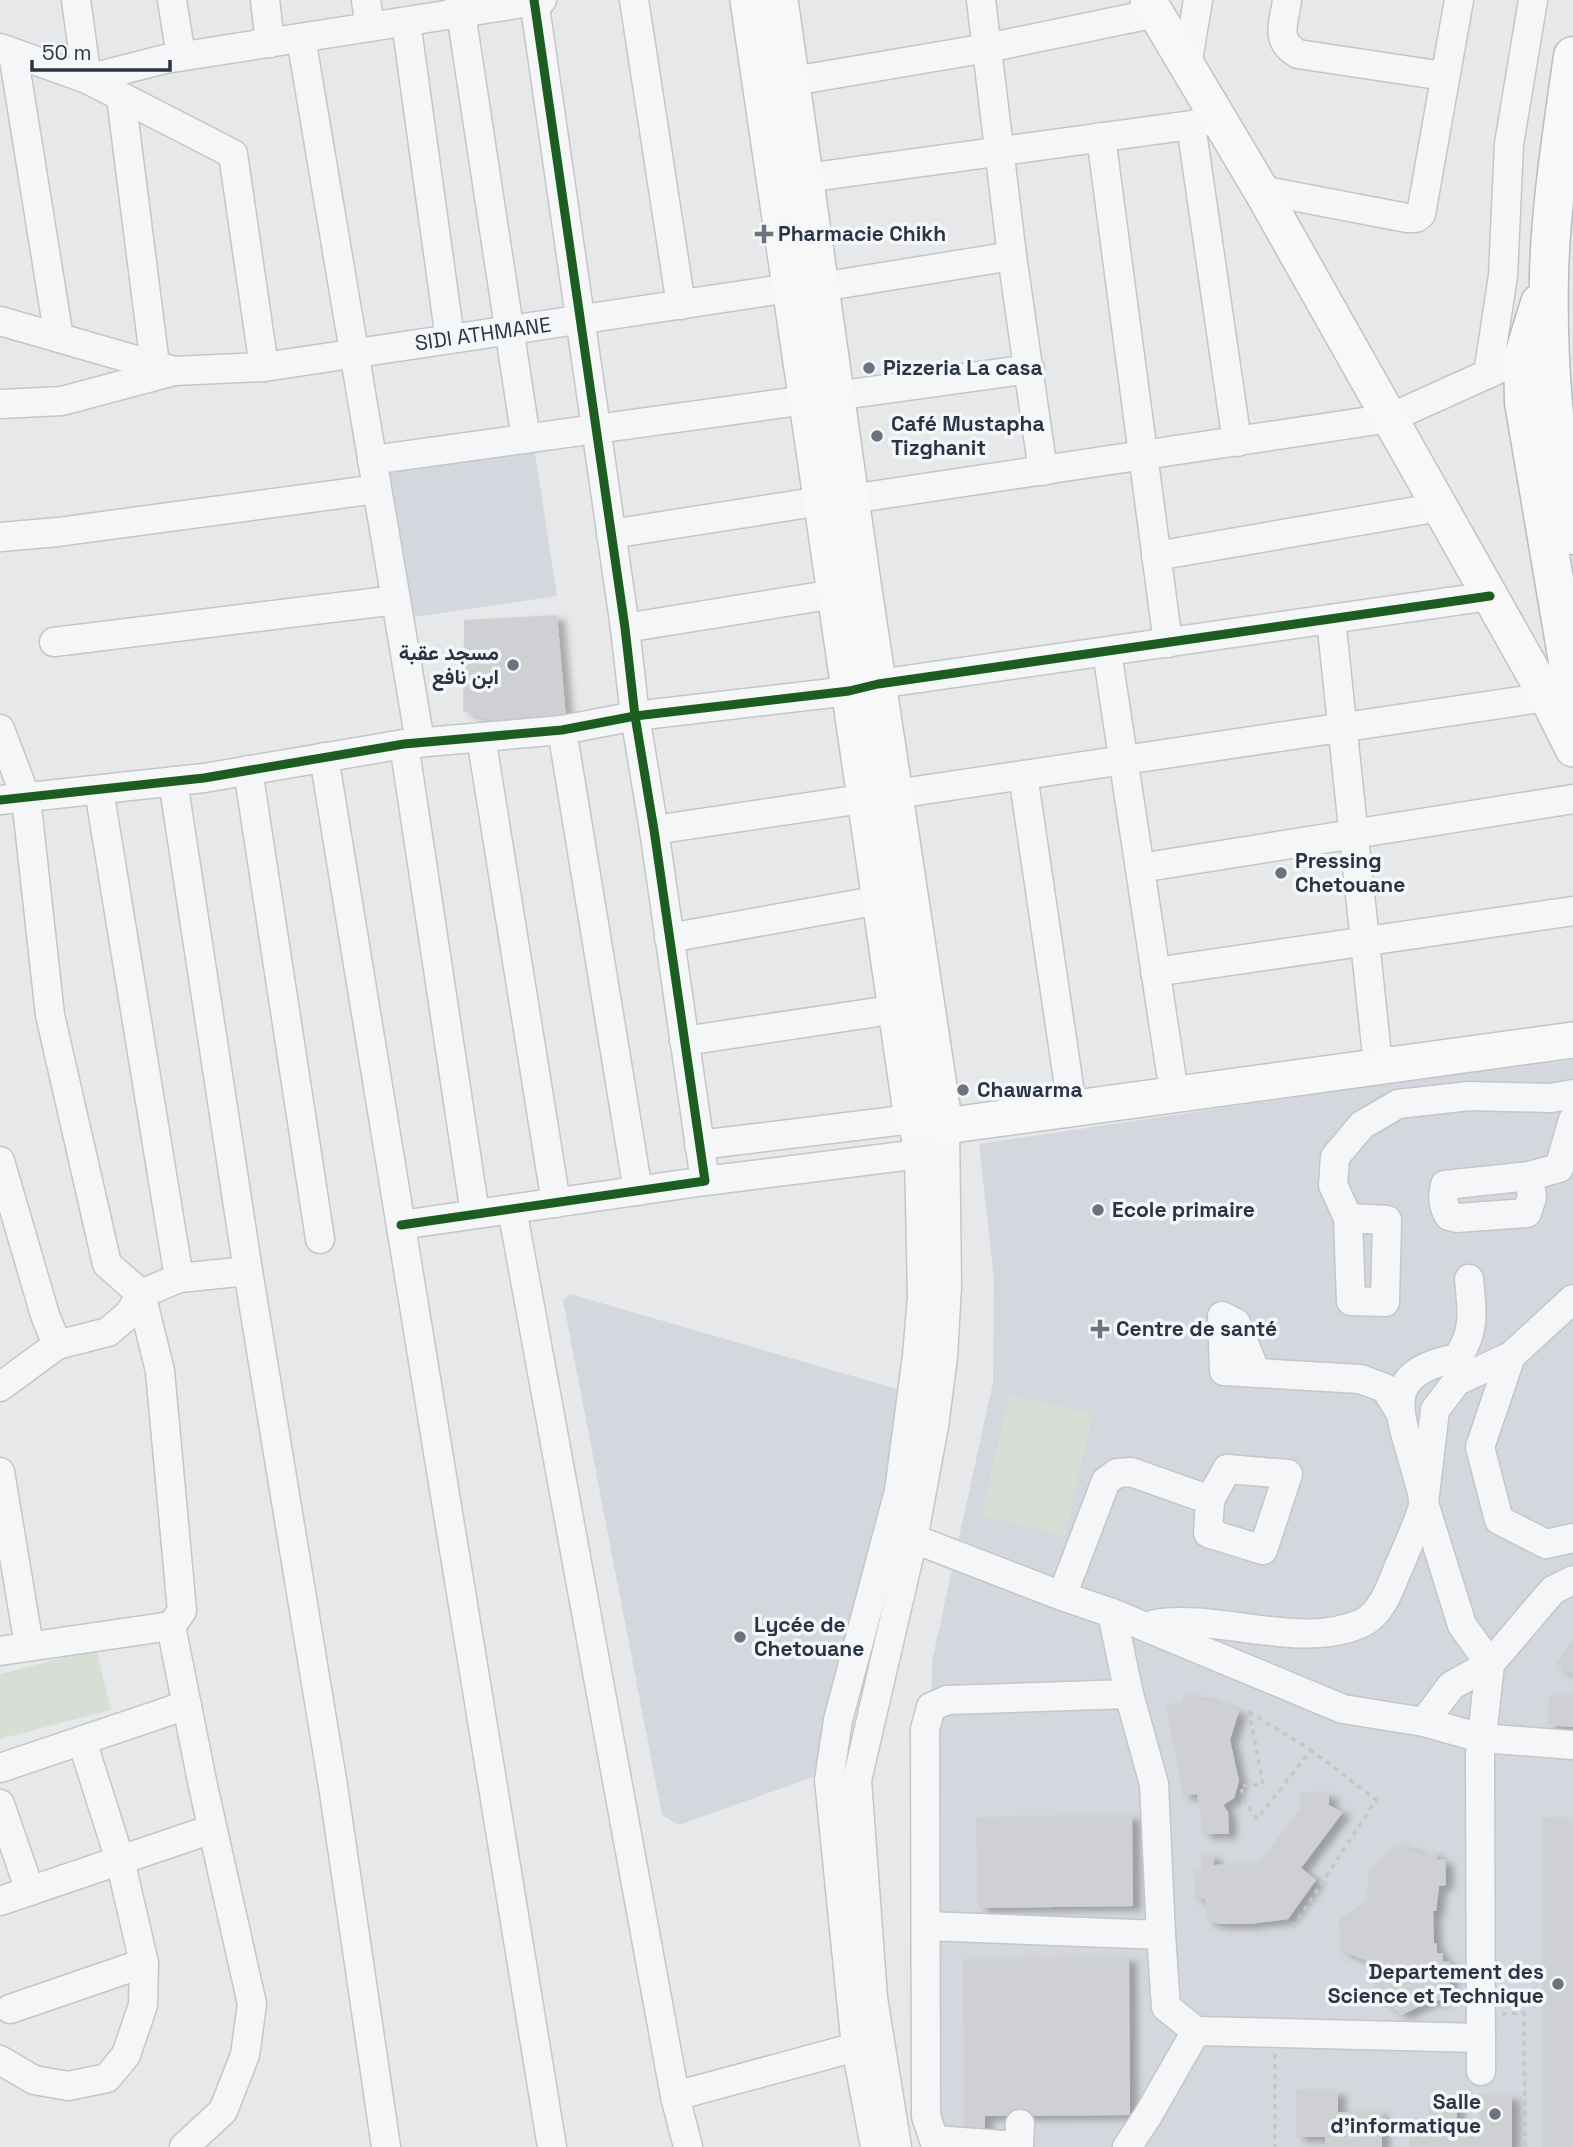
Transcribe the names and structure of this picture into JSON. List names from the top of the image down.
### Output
{
  "streets": {
    "street": ["SIDI ATHMANE"]
  },
  "places": {
    "health": ["Pharmacie Chikh", "Centre de santé"],
    "other": [
      "Pizzeria La casa",
      "Café Mustapha Tizghanit",
      "مسجد عقبة ابن نافع",
      "Pressing Chetouane",
      "Chawarma",
      "Ecole primaire",
      "Lycée de Chetouane",
      "Departement des Science et Technique",
      "Salle d'informatique"
    ]
  },
  "scale_bar": "50 m"
}
